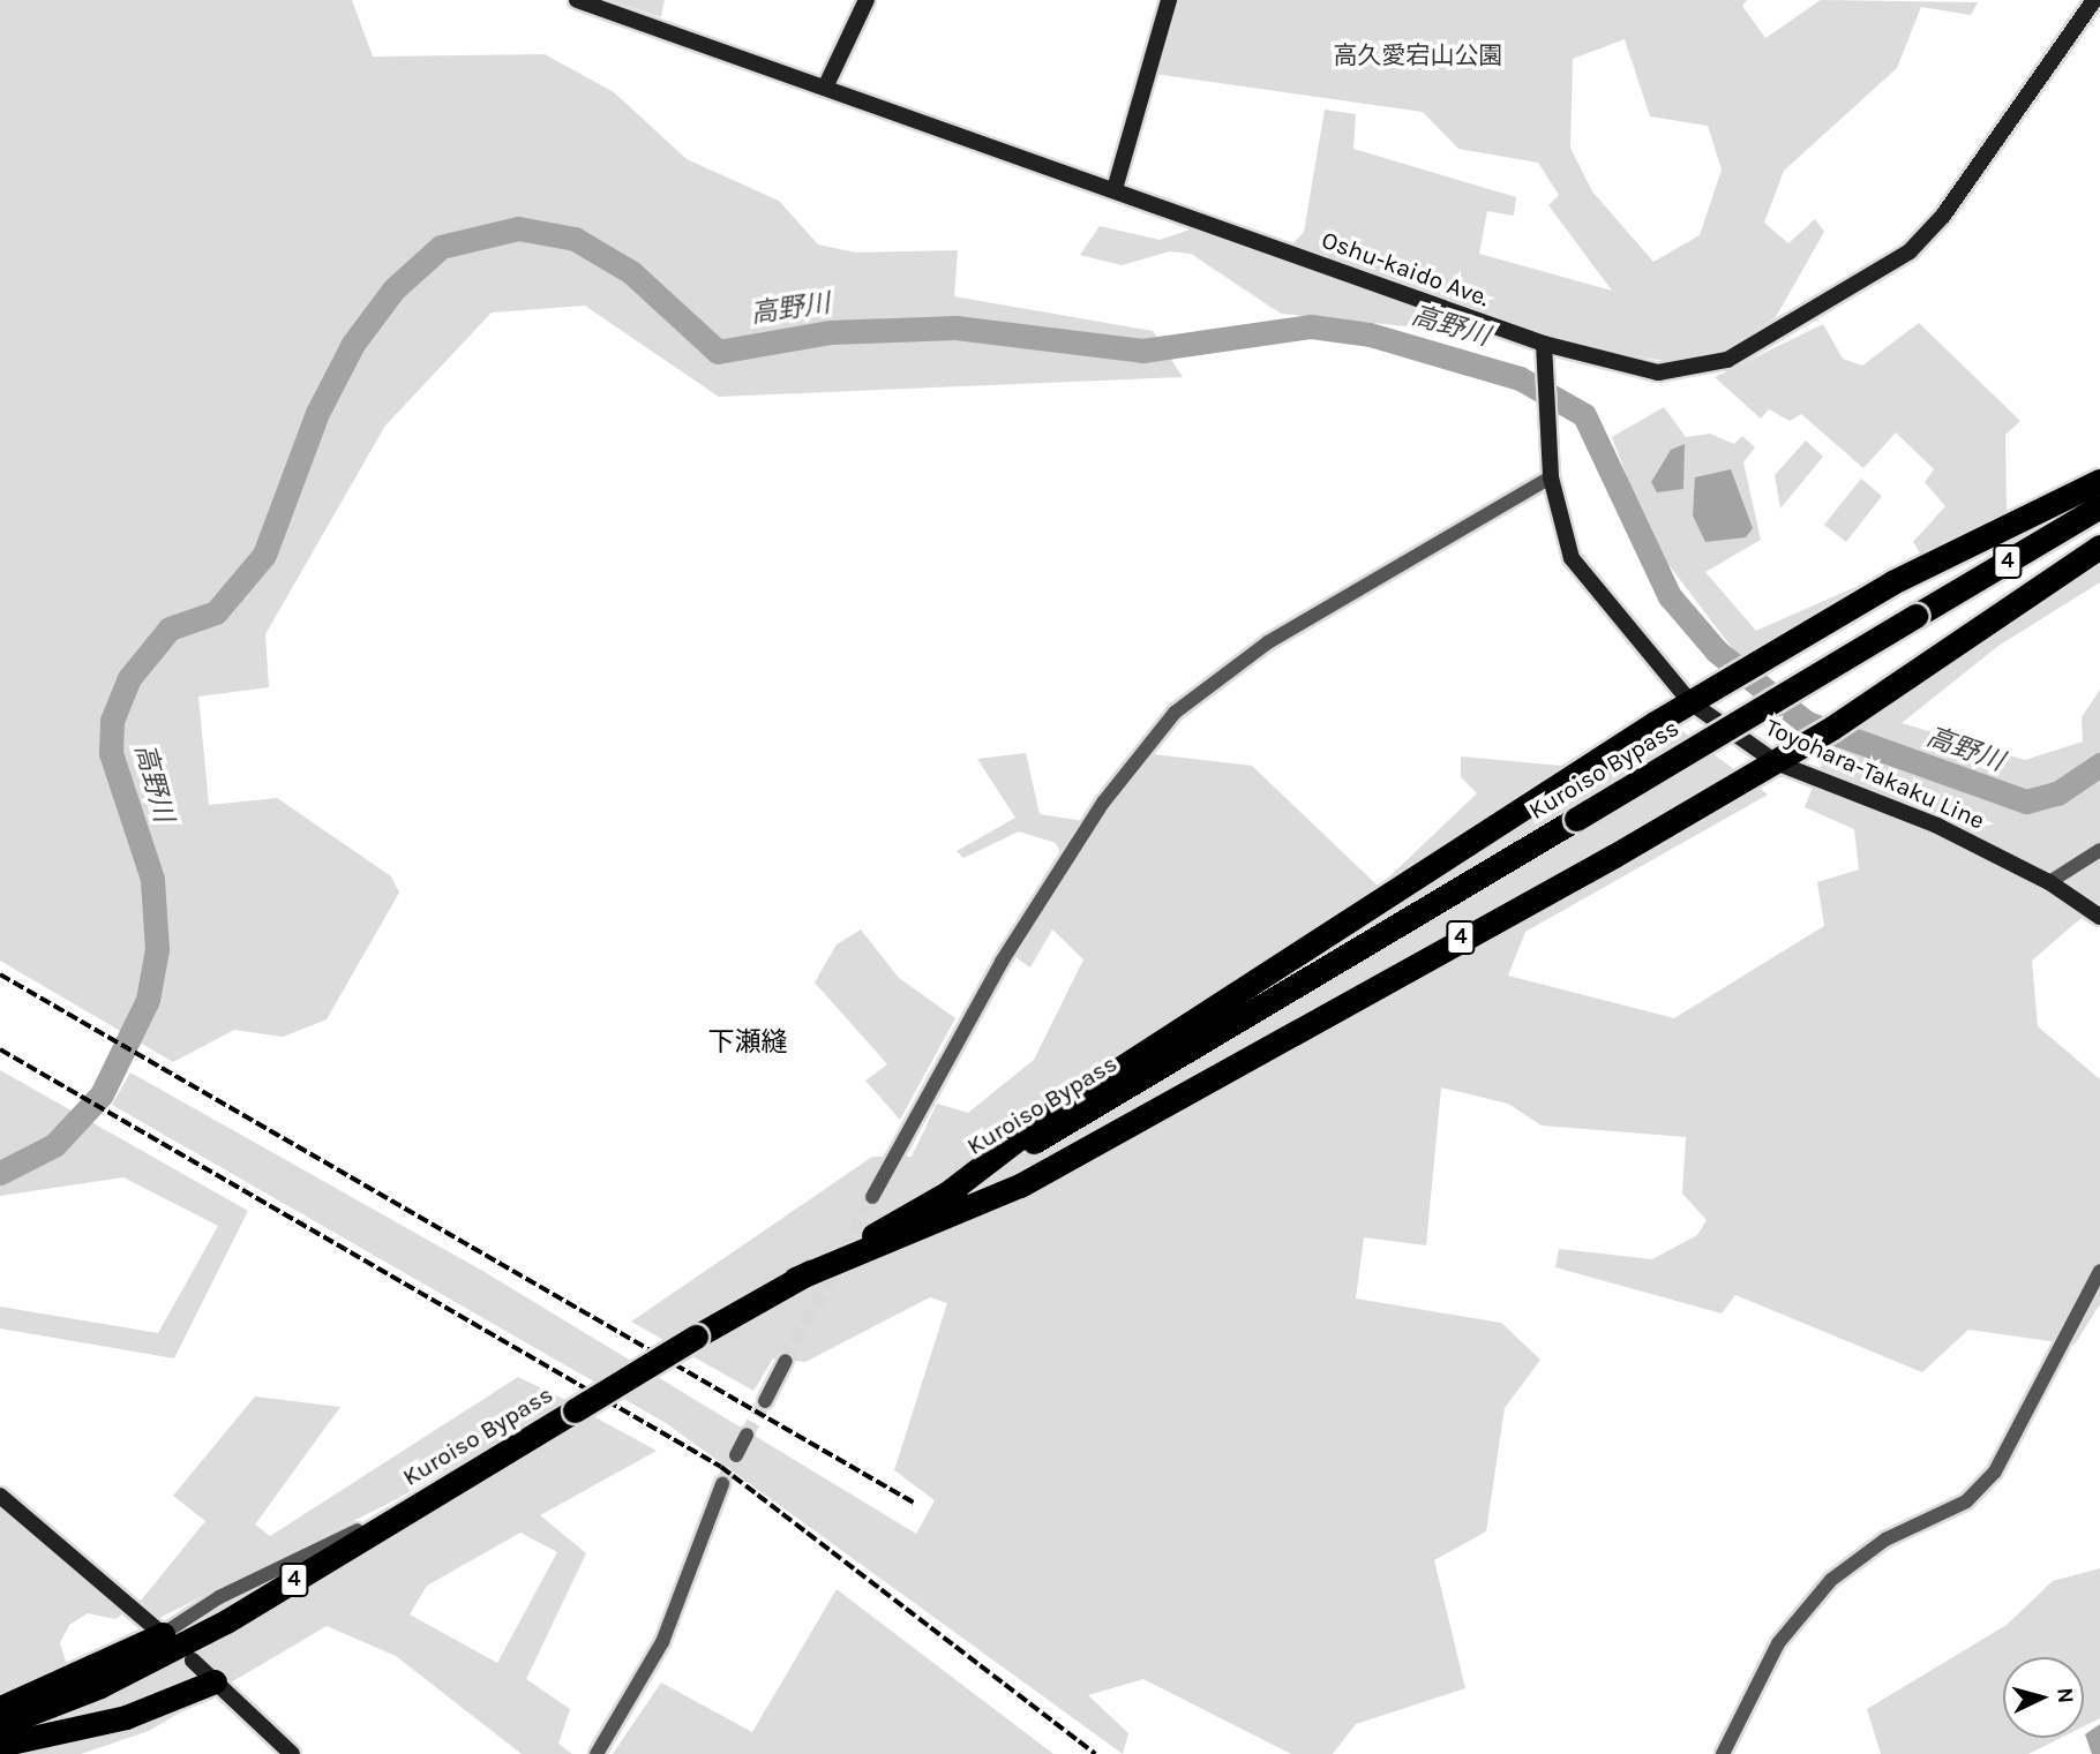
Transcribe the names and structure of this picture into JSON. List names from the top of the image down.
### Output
{
  "streets": {
    "highway": ["4", "Kuroiso Bypass"],
    "main road": ["Oshu-kaido Ave.", "Toyohara-Takaku Line"]
  },
  "crossings": [
    ["Oshu-kaido Ave.", "Toyohara-Takaku Line"],
    ["4", "Kuroiso Bypass"],
    ["4", "Toyohara-Takaku Line"]
  ],
  "districts": ["下瀬縫"],
  "water": ["高野川"],
  "parks": ["高久愛宕山公園"],
  "north": "right"
}
